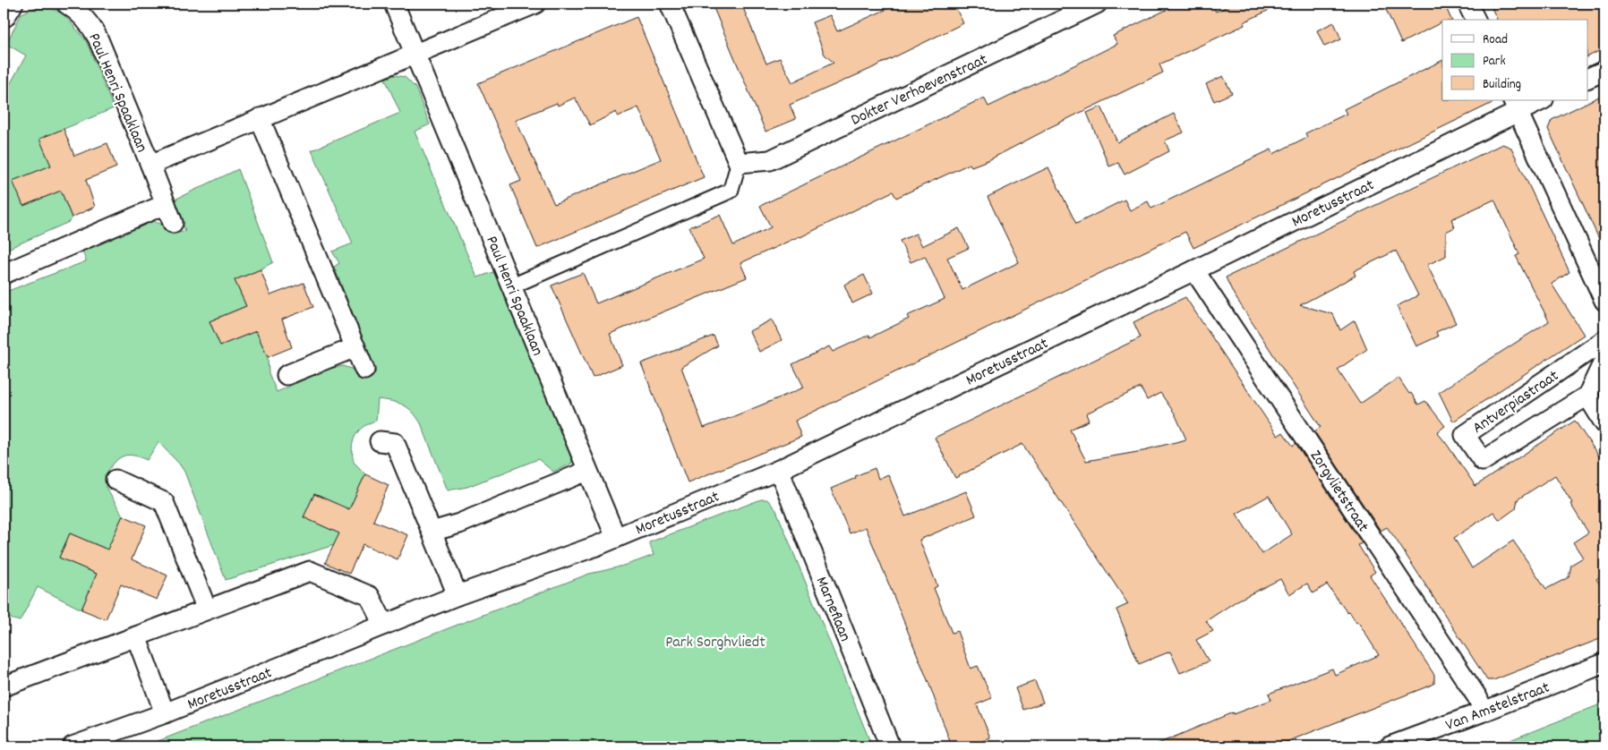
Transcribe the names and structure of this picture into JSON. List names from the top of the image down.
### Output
{
  "streets": {
    "street": [
      "Dokter Verhoevenstraat",
      "Paul Henri Spaaklaan",
      "Moretusstraat",
      "Antverpiastraat",
      "Zorgvlietstraat",
      "Marneflaan",
      "Van Amstelstraat"
    ]
  },
  "crossings": [
    ["Paul Henri Spaaklaan", "Moretusstraat"],
    ["Moretusstraat", "Zorgvlietstraat"],
    ["Moretusstraat", "Marneflaan"],
    ["Zorgvlietstraat", "Van Amstelstraat"]
  ],
  "parks": ["Park Sorghvliedt"],
  "legend": ["Road", "Park", "Building"]
}
